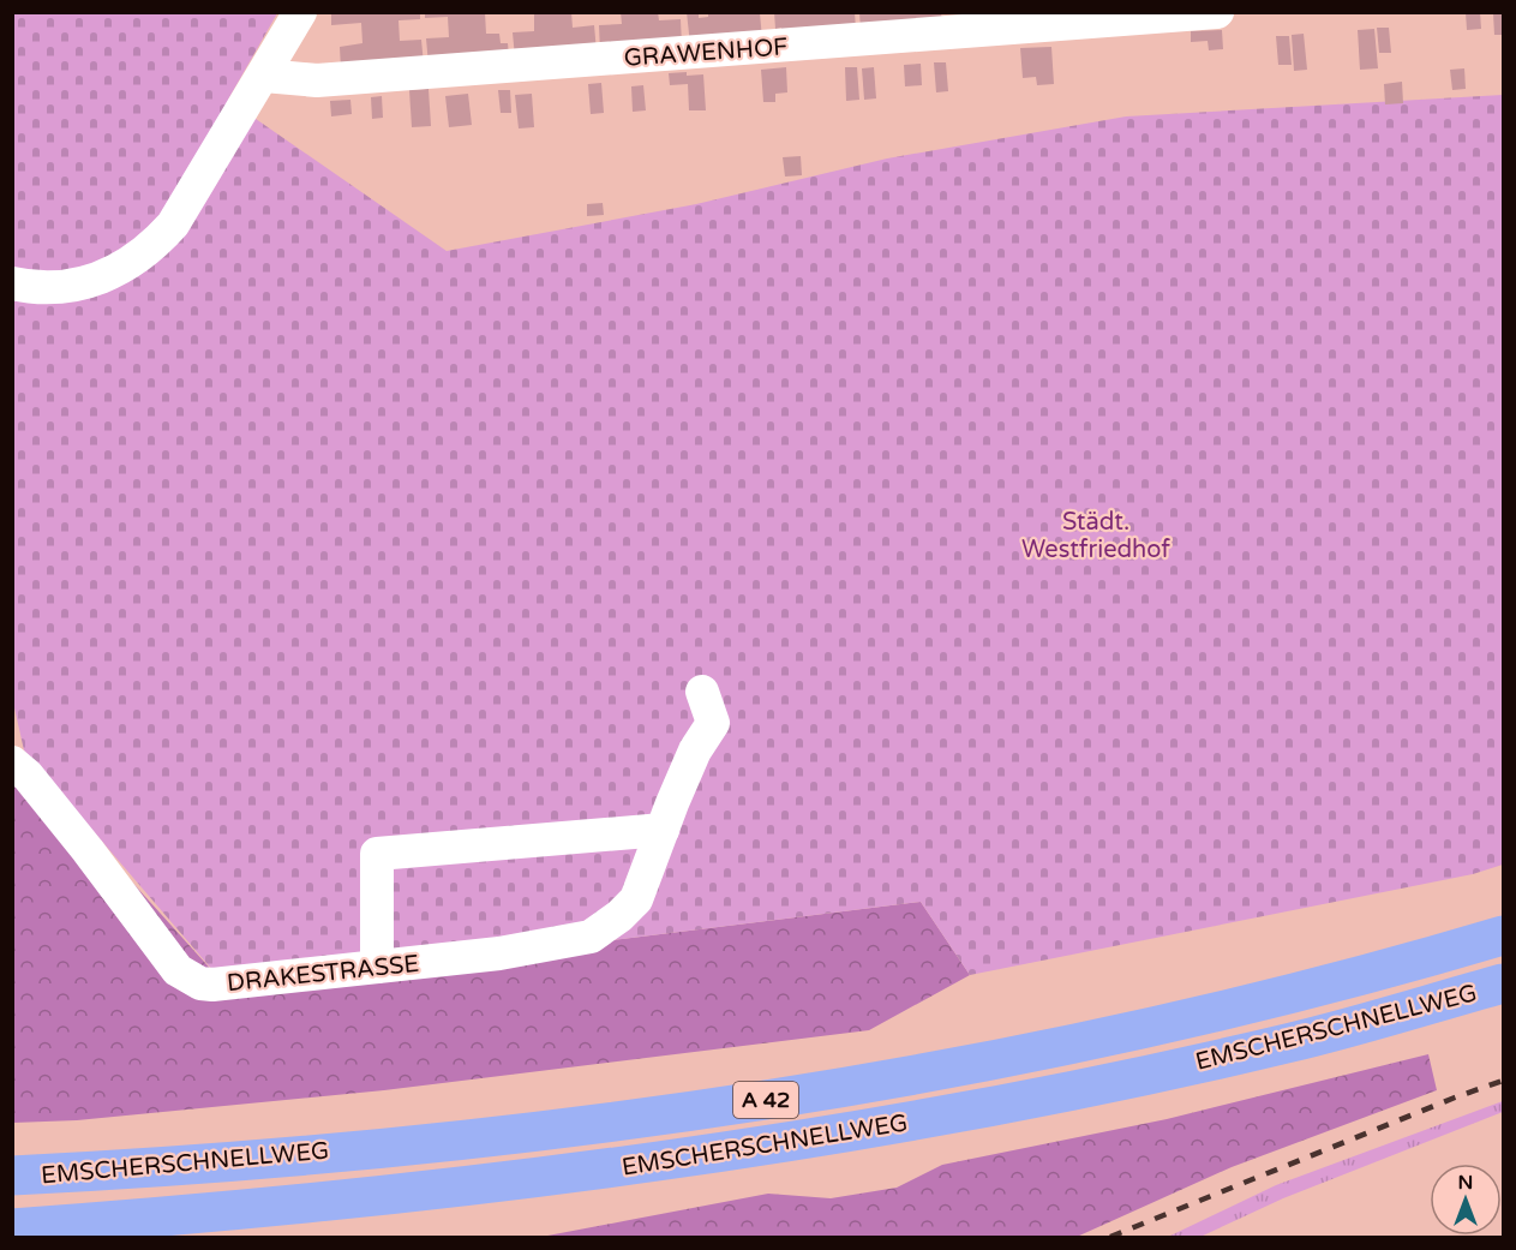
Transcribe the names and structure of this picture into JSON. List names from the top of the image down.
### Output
{
  "streets": {
    "highway": ["EMSCHERSCHNELLWEG", "A 42"],
    "street": ["GRAWENHOF", "DRAKESTRASSE"]
  },
  "parks": ["Städt. Westfriedhof"],
  "north": "top"
}
